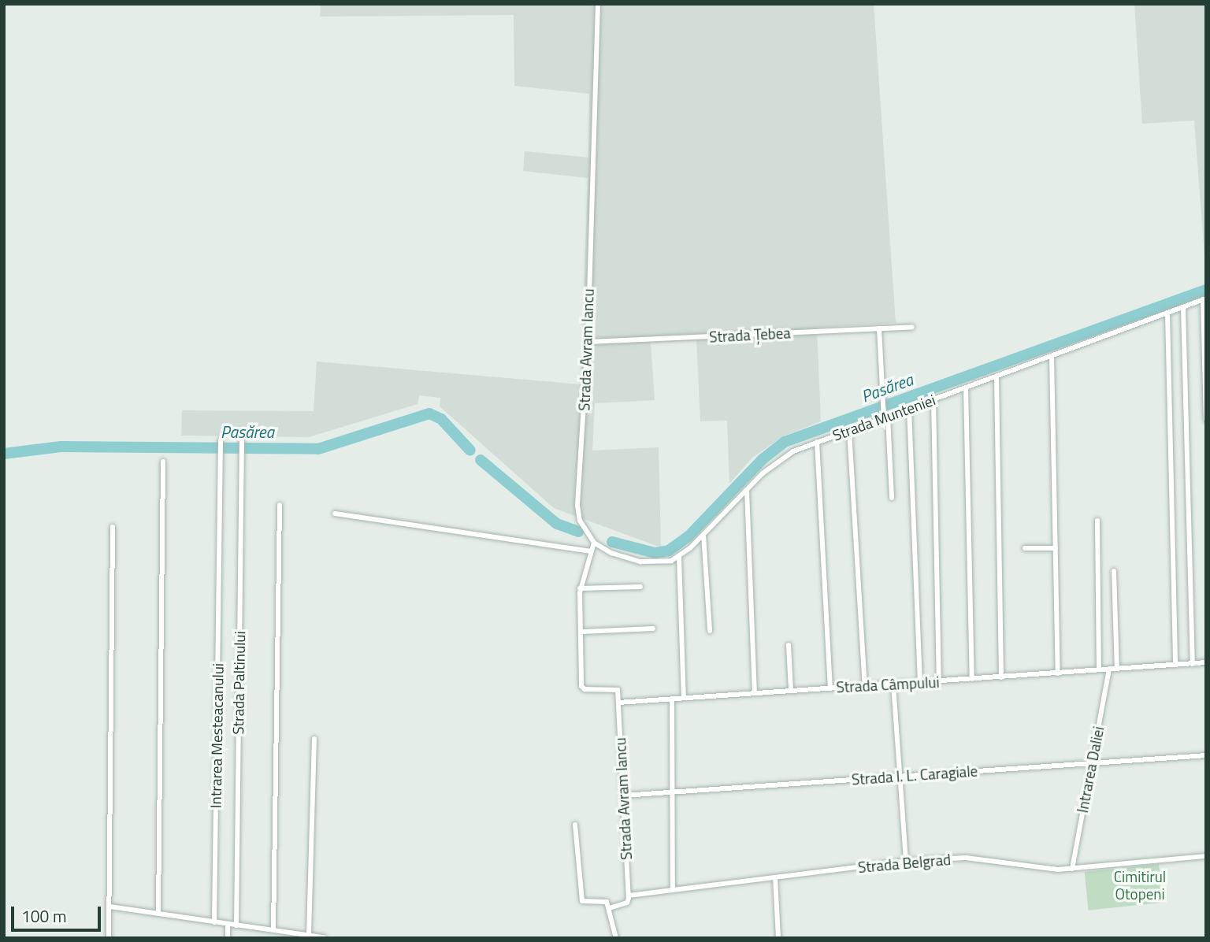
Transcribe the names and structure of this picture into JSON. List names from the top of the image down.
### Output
{
  "streets": {
    "street": [
      "Strada Țebea",
      "Strada Avram Iancu",
      "Strada Munteniei",
      "Strada Paltinului",
      "Strada Câmpului",
      "Intrarea Mesteacanului",
      "Intrarea Daliei",
      "Strada I. L. Caragiale",
      "Strada Belgrad"
    ]
  },
  "crossings": [
    ["Strada Țebea", "Strada Avram Iancu"],
    ["Strada Avram Iancu", "Strada Câmpului"],
    ["Strada Avram Iancu", "Strada I. L. Caragiale"],
    ["Strada Avram Iancu", "Strada Belgrad"],
    ["Strada Câmpului", "Intrarea Daliei"],
    ["Intrarea Daliei", "Strada I. L. Caragiale"],
    ["Intrarea Daliei", "Strada Belgrad"]
  ],
  "water": ["Pasărea"],
  "parks": ["Cimitirul Otopeni"],
  "scale_bar": "100 m"
}
